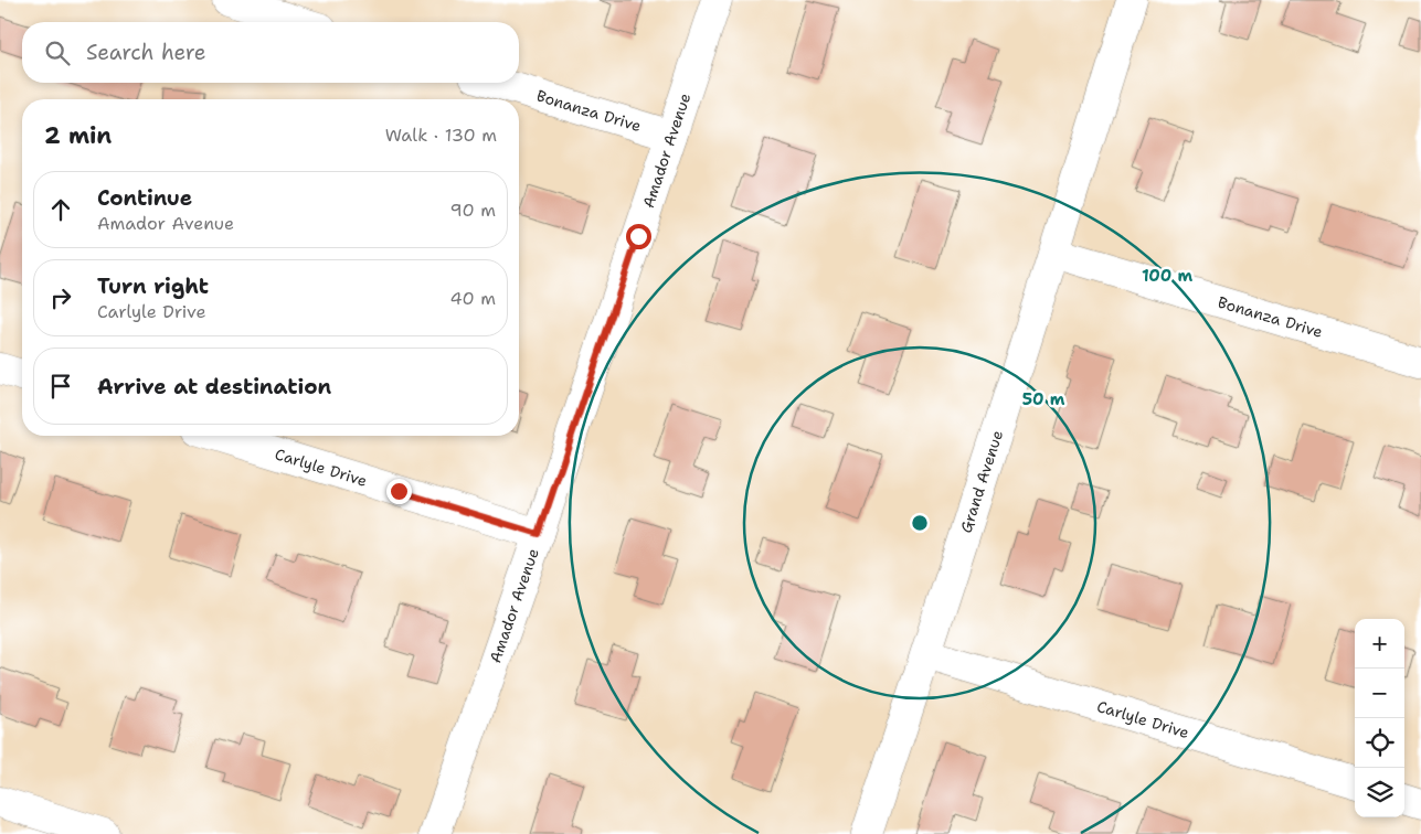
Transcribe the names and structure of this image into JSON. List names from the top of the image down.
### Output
{
  "streets": {
    "street": [
      "Bonanza Drive",
      "Amador Avenue",
      "Carlyle Drive",
      "Grand Avenue"
    ]
  },
  "crossings": [
    ["Bonanza Drive", "Amador Avenue"],
    ["Bonanza Drive", "Grand Avenue"],
    ["Amador Avenue", "Carlyle Drive"],
    ["Carlyle Drive", "Grand Avenue"]
  ],
  "page": {
    "search": "Search here",
    "heading": ["2 min", "Walk · 130 m"],
    "list": [
      ["Continue", "Amador Avenue", "90 m"],
      ["Turn right", "Carlyle Drive", "40 m"],
      "Arrive at destination"
    ],
    "map_buttons": ["+", "−"]
  },
  "rings": ["100 m", "50 m"]
}
